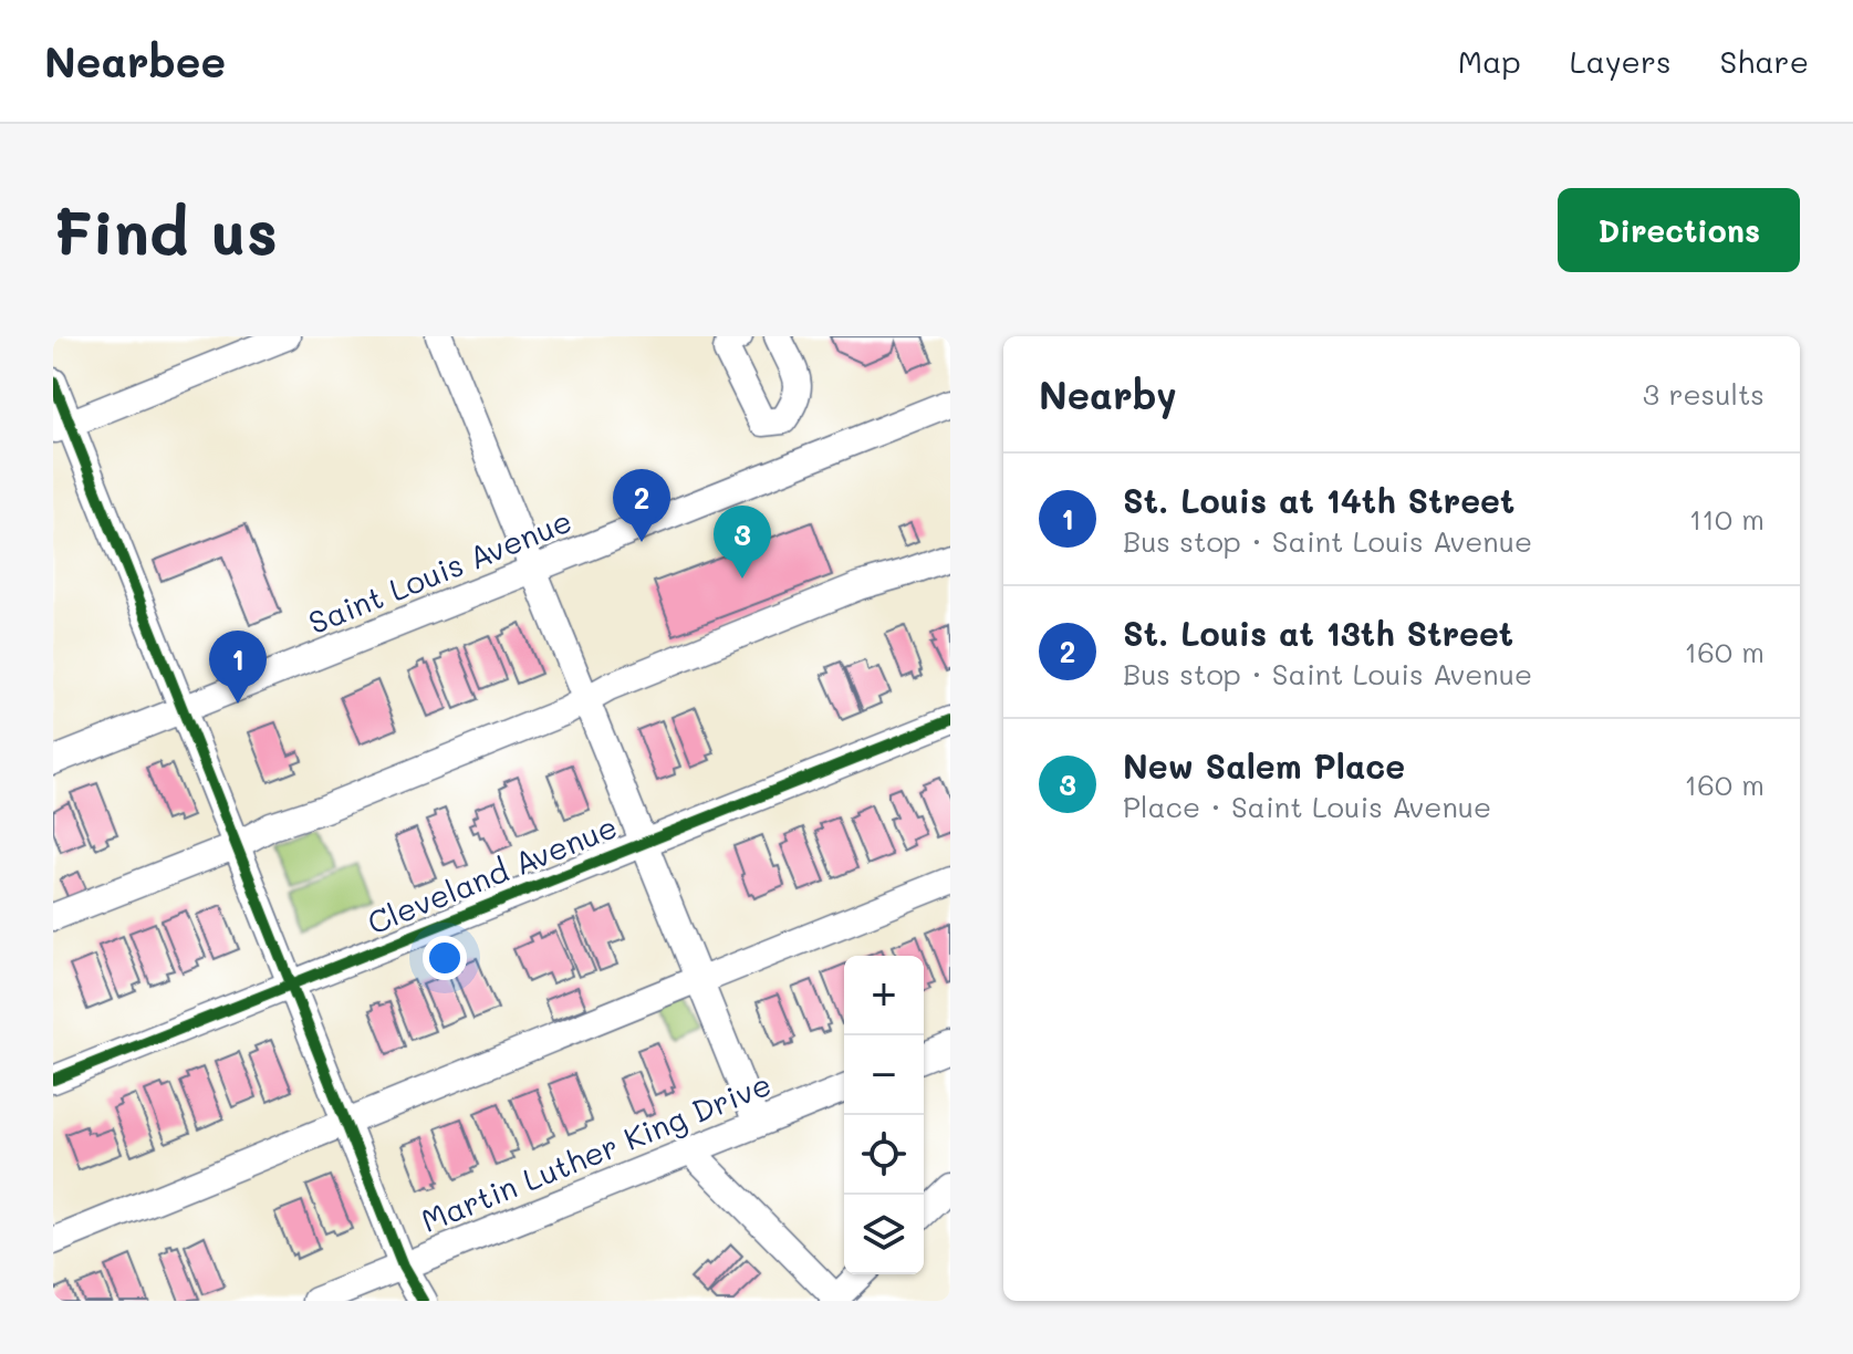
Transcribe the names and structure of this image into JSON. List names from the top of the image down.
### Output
{
  "streets": {
    "street": ["Saint Louis Avenue", "Cleveland Avenue", "Martin Luther King Drive"]
  },
  "page": {
    "header": "Nearbee",
    "nav": ["Map", "Layers", "Share"],
    "buttons": "Directions",
    "title": "Find us",
    "heading": ["Nearby", "3 results"],
    "list": [
      {
        "mark": "1",
        "name": "St. Louis at 14th Street",
        "note": "Bus stop · Saint Louis Avenue",
        "value": "110 m"
      },
      {
        "mark": "2",
        "name": "St. Louis at 13th Street",
        "note": "Bus stop · Saint Louis Avenue",
        "value": "160 m"
      },
      {
        "mark": "3",
        "name": "New Salem Place",
        "note": "Place · Saint Louis Avenue",
        "value": "160 m"
      }
    ],
    "pins": ["2", "3", "1"],
    "map_buttons": ["+", "−"]
  }
}
